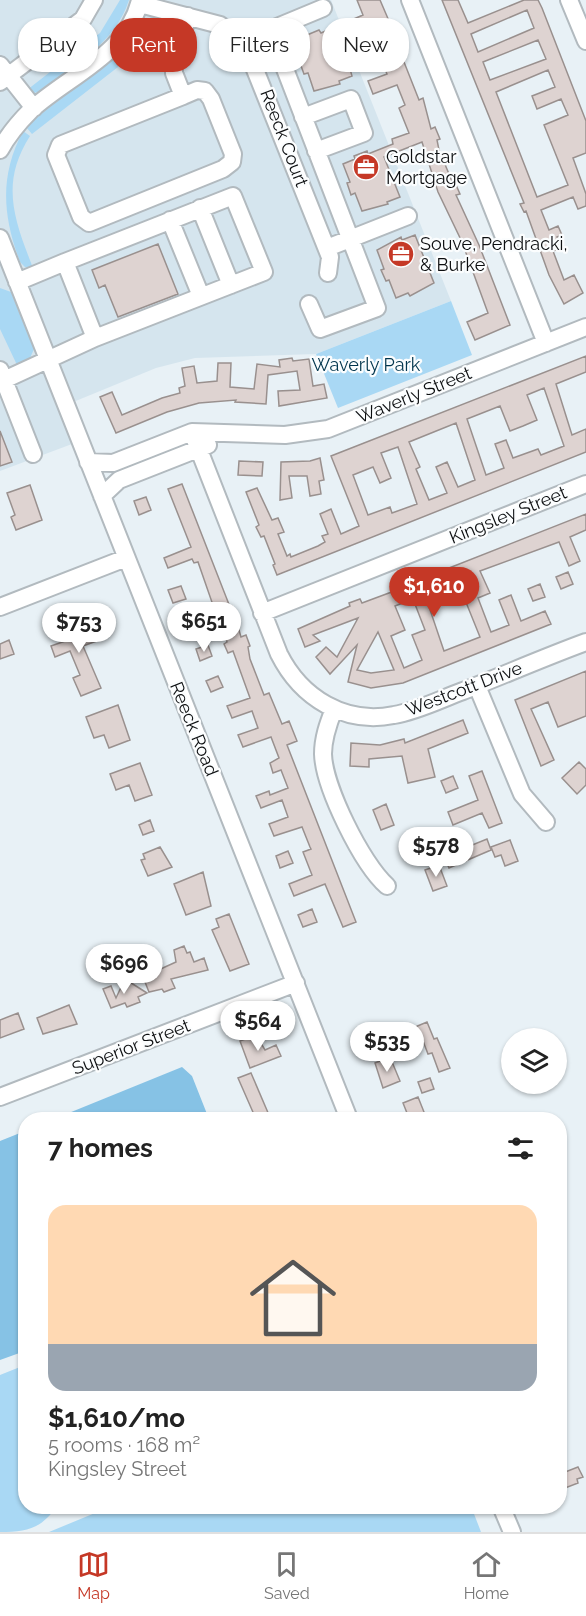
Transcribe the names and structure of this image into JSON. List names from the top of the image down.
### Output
{
  "streets": {
    "street": [
      "Reeck Court",
      "Waverly Street",
      "Kingsley Street",
      "Westcott Drive",
      "Reeck Road",
      "Superior Street"
    ]
  },
  "crossings": [
    ["Waverly Street", "Westcott Drive"],
    ["Waverly Street", "Reeck Road"],
    ["Kingsley Street", "Westcott Drive"],
    ["Reeck Road", "Superior Street"]
  ],
  "parks": ["Waverly Park"],
  "places": {
    "office": ["Goldstar Mortgage", "Souve, Pendracki, & Burke"]
  },
  "page": {
    "chip": [
      "Buy",
      "Rent",
      "Filters",
      "New"
    ],
    "price": [
      "$1,610",
      "$651",
      "$753",
      "$578",
      "$696",
      "$564",
      "$535"
    ],
    "heading": "7 homes",
    "list": [
      {
        "name": "$1,610/mo",
        "note": "5 rooms · 168 m² · Kingsley Street"
      }
    ],
    "tabs": ["Map", "Saved", "Home"]
  }
}
